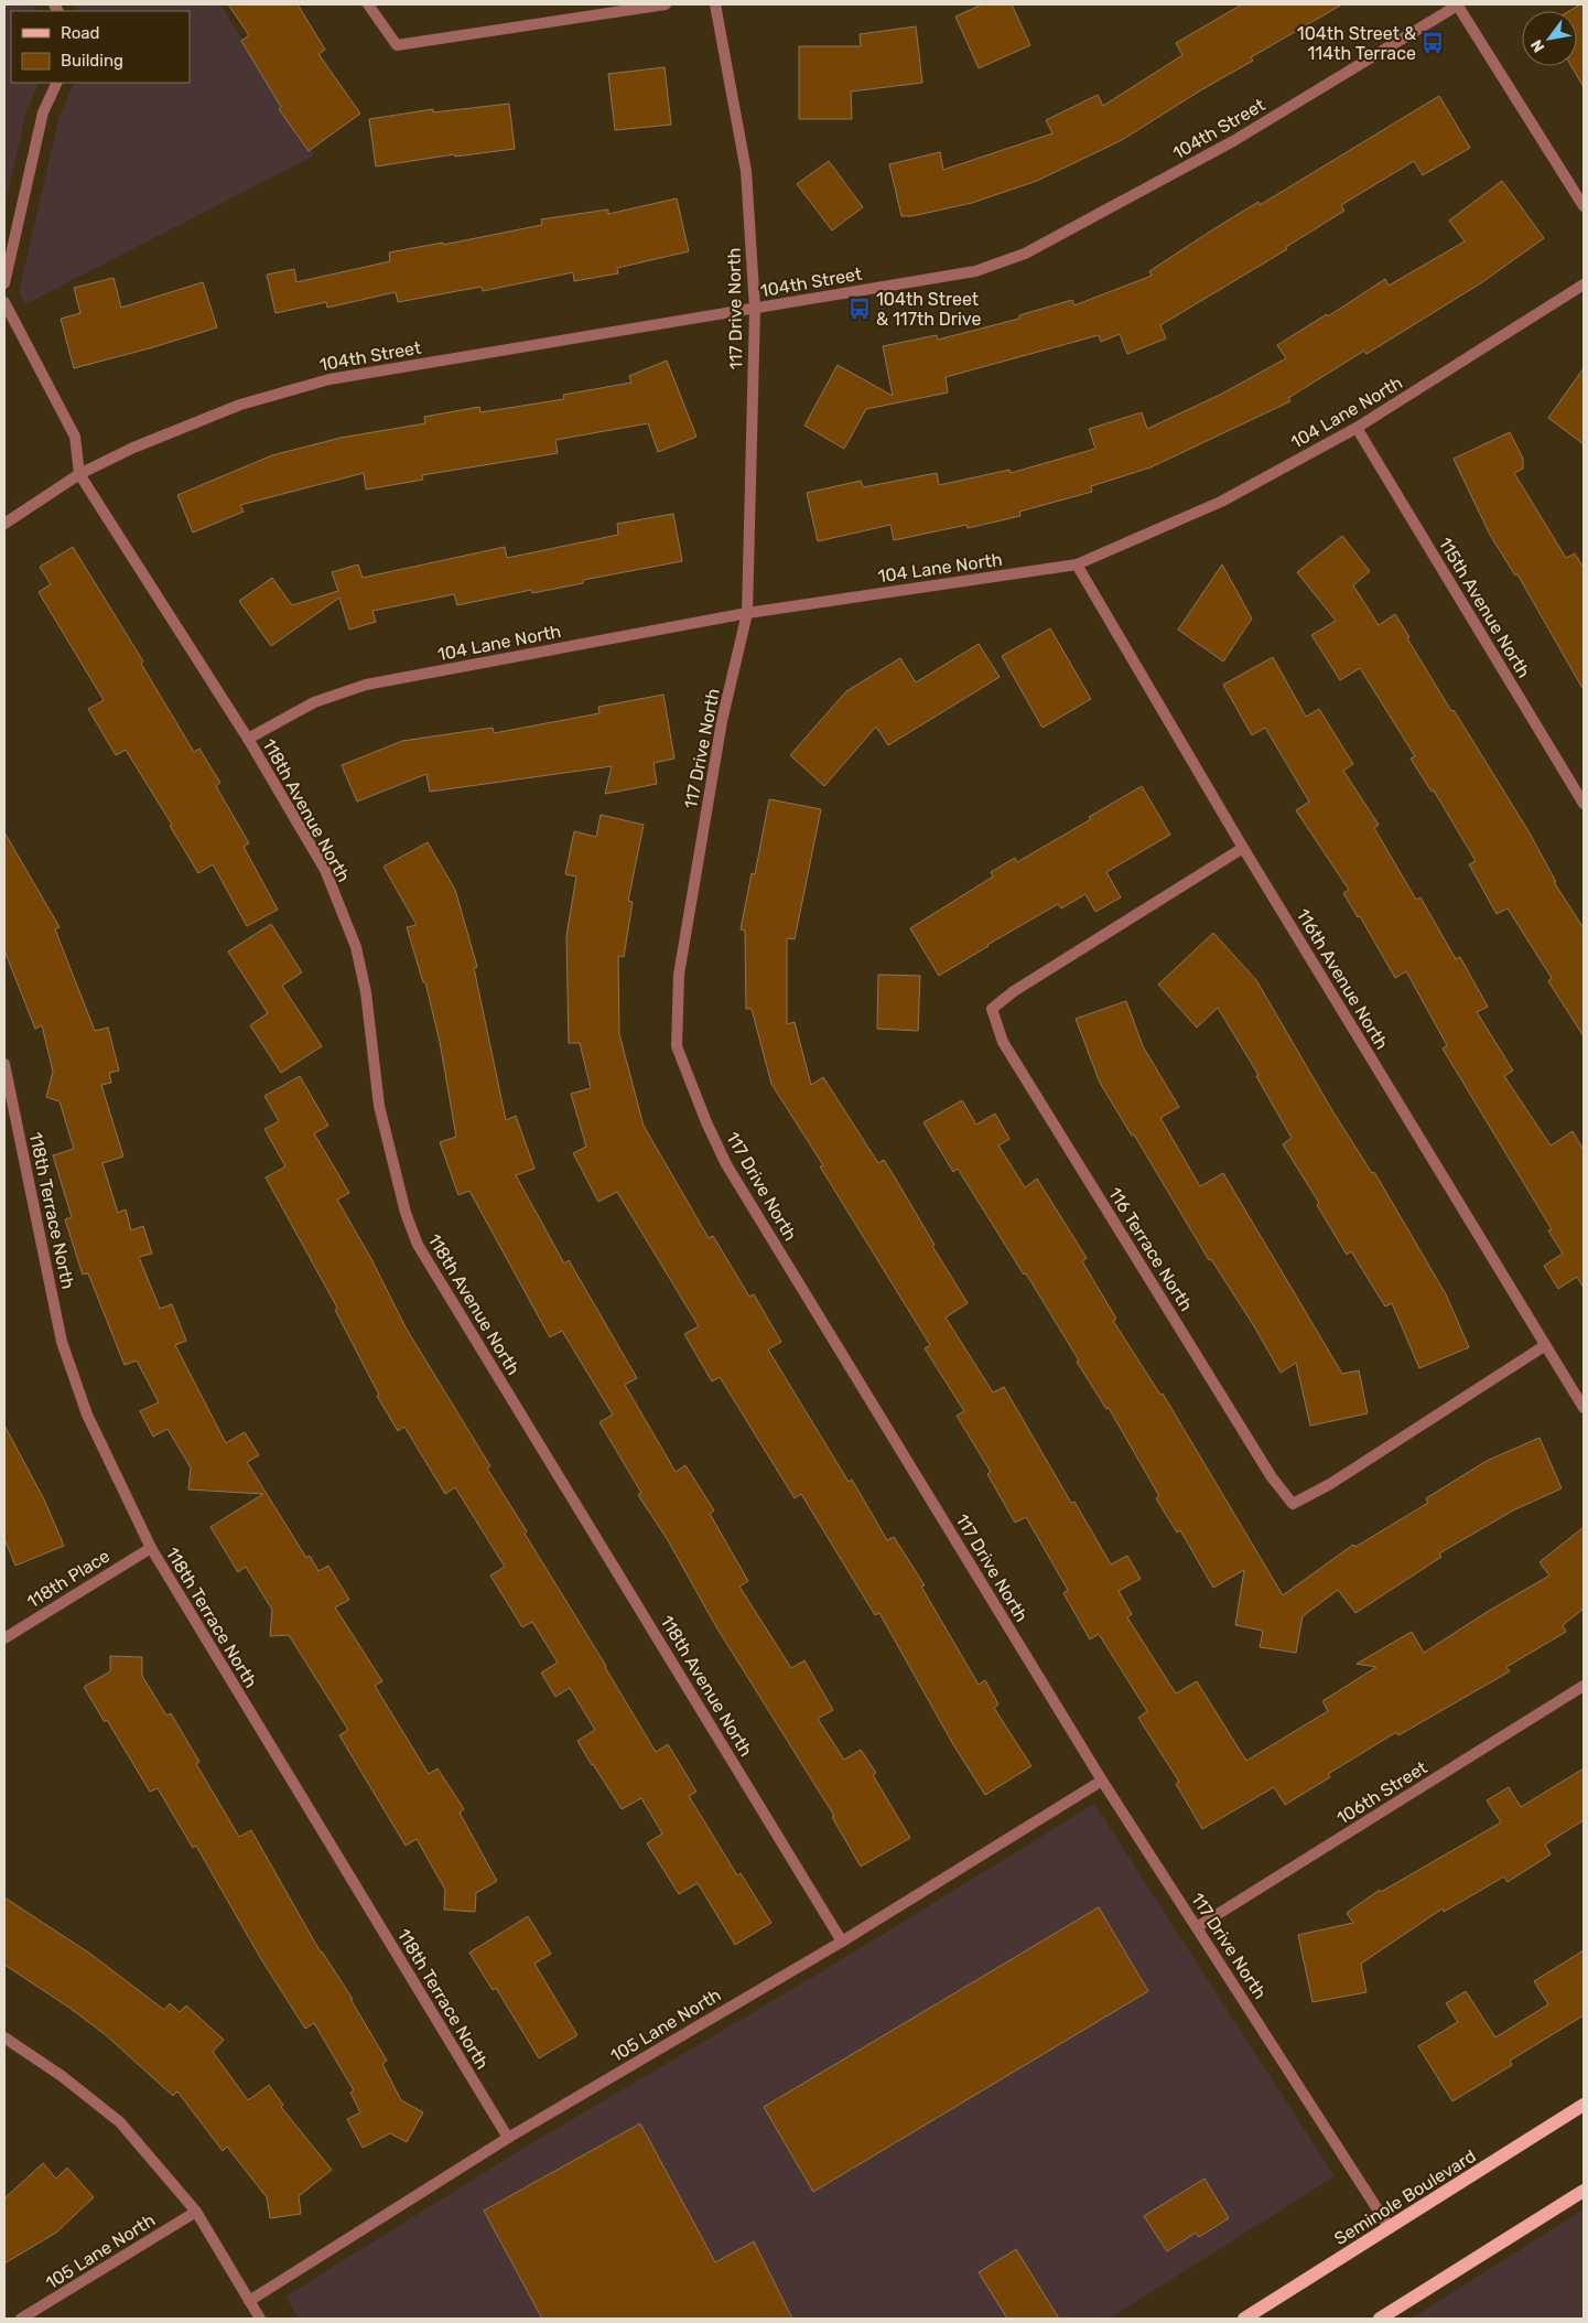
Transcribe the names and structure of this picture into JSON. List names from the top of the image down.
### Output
{
  "streets": {
    "main road": ["Seminole Boulevard"],
    "street": [
      "104th Street",
      "117 Drive North",
      "104 Lane North",
      "115th Avenue North",
      "118th Avenue North",
      "116th Avenue North",
      "118th Terrace North",
      "116 Terrace North",
      "118th Place",
      "106th Street",
      "105 Lane North"
    ]
  },
  "crossings": [
    ["104th Street", "117 Drive North"],
    ["104th Street", "118th Avenue North"],
    ["117 Drive North", "104 Lane North"],
    ["117 Drive North", "106th Street"],
    ["117 Drive North", "105 Lane North"],
    ["117 Drive North", "Seminole Boulevard"],
    ["104 Lane North", "115th Avenue North"],
    ["104 Lane North", "118th Avenue North"],
    ["104 Lane North", "116th Avenue North"],
    ["118th Avenue North", "105 Lane North"],
    ["116th Avenue North", "116 Terrace North"],
    ["118th Terrace North", "118th Place"],
    ["118th Terrace North", "105 Lane North"]
  ],
  "places": {
    "bus stop": ["104th Street & 114th Terrace", "104th Street & 117th Drive"]
  },
  "legend": ["Road", "Building"],
  "north": "bottom left"
}
